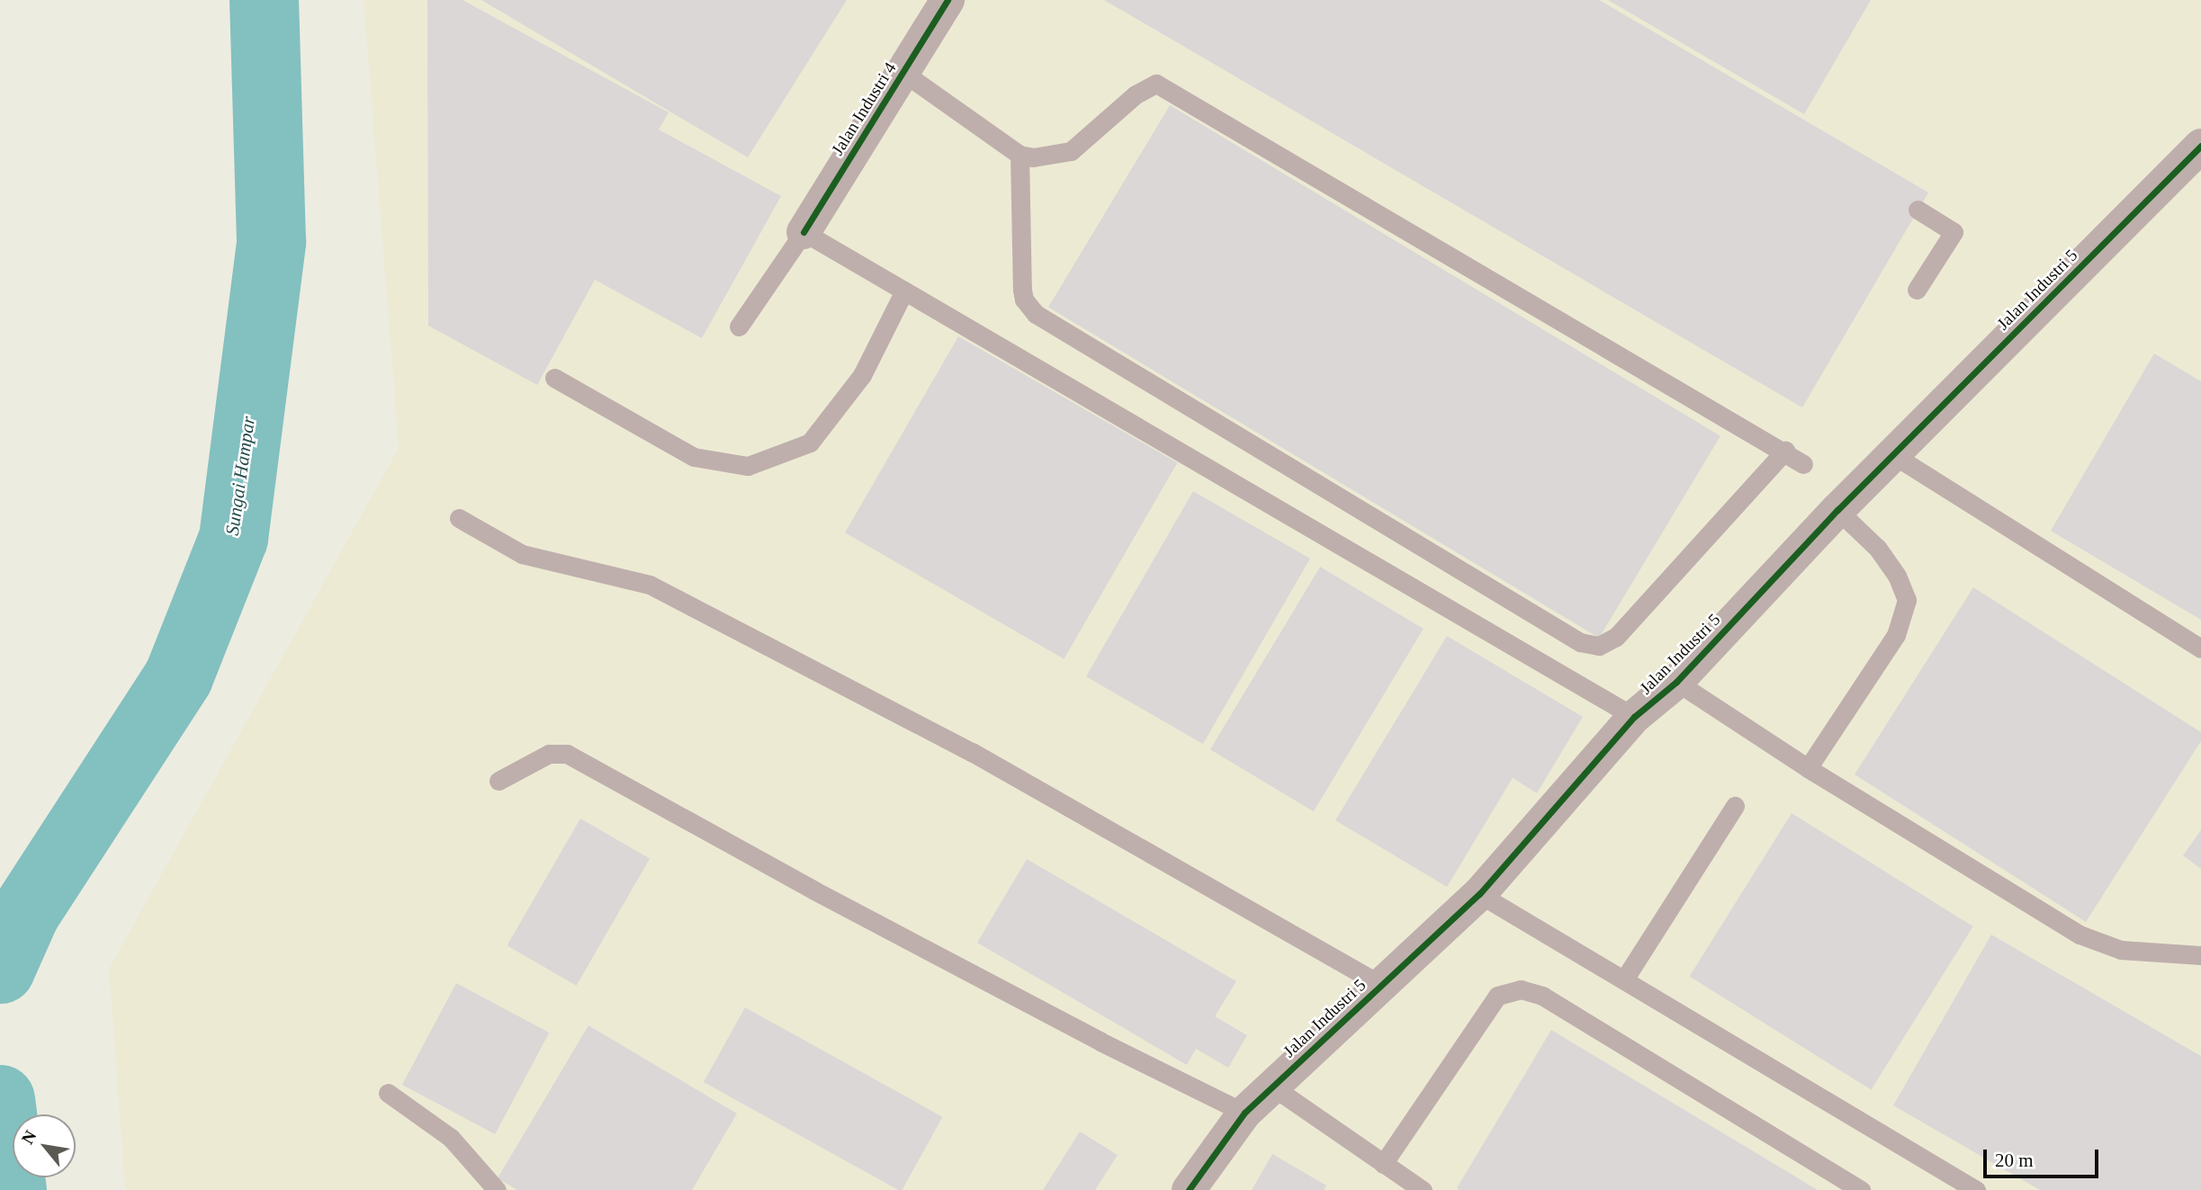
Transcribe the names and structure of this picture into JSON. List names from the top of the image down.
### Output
{
  "streets": {
    "street": ["Jalan Industri 4", "Jalan Industri 5"]
  },
  "water": ["Sungai Hampar"],
  "scale_bar": "20 m",
  "north": "top left"
}
